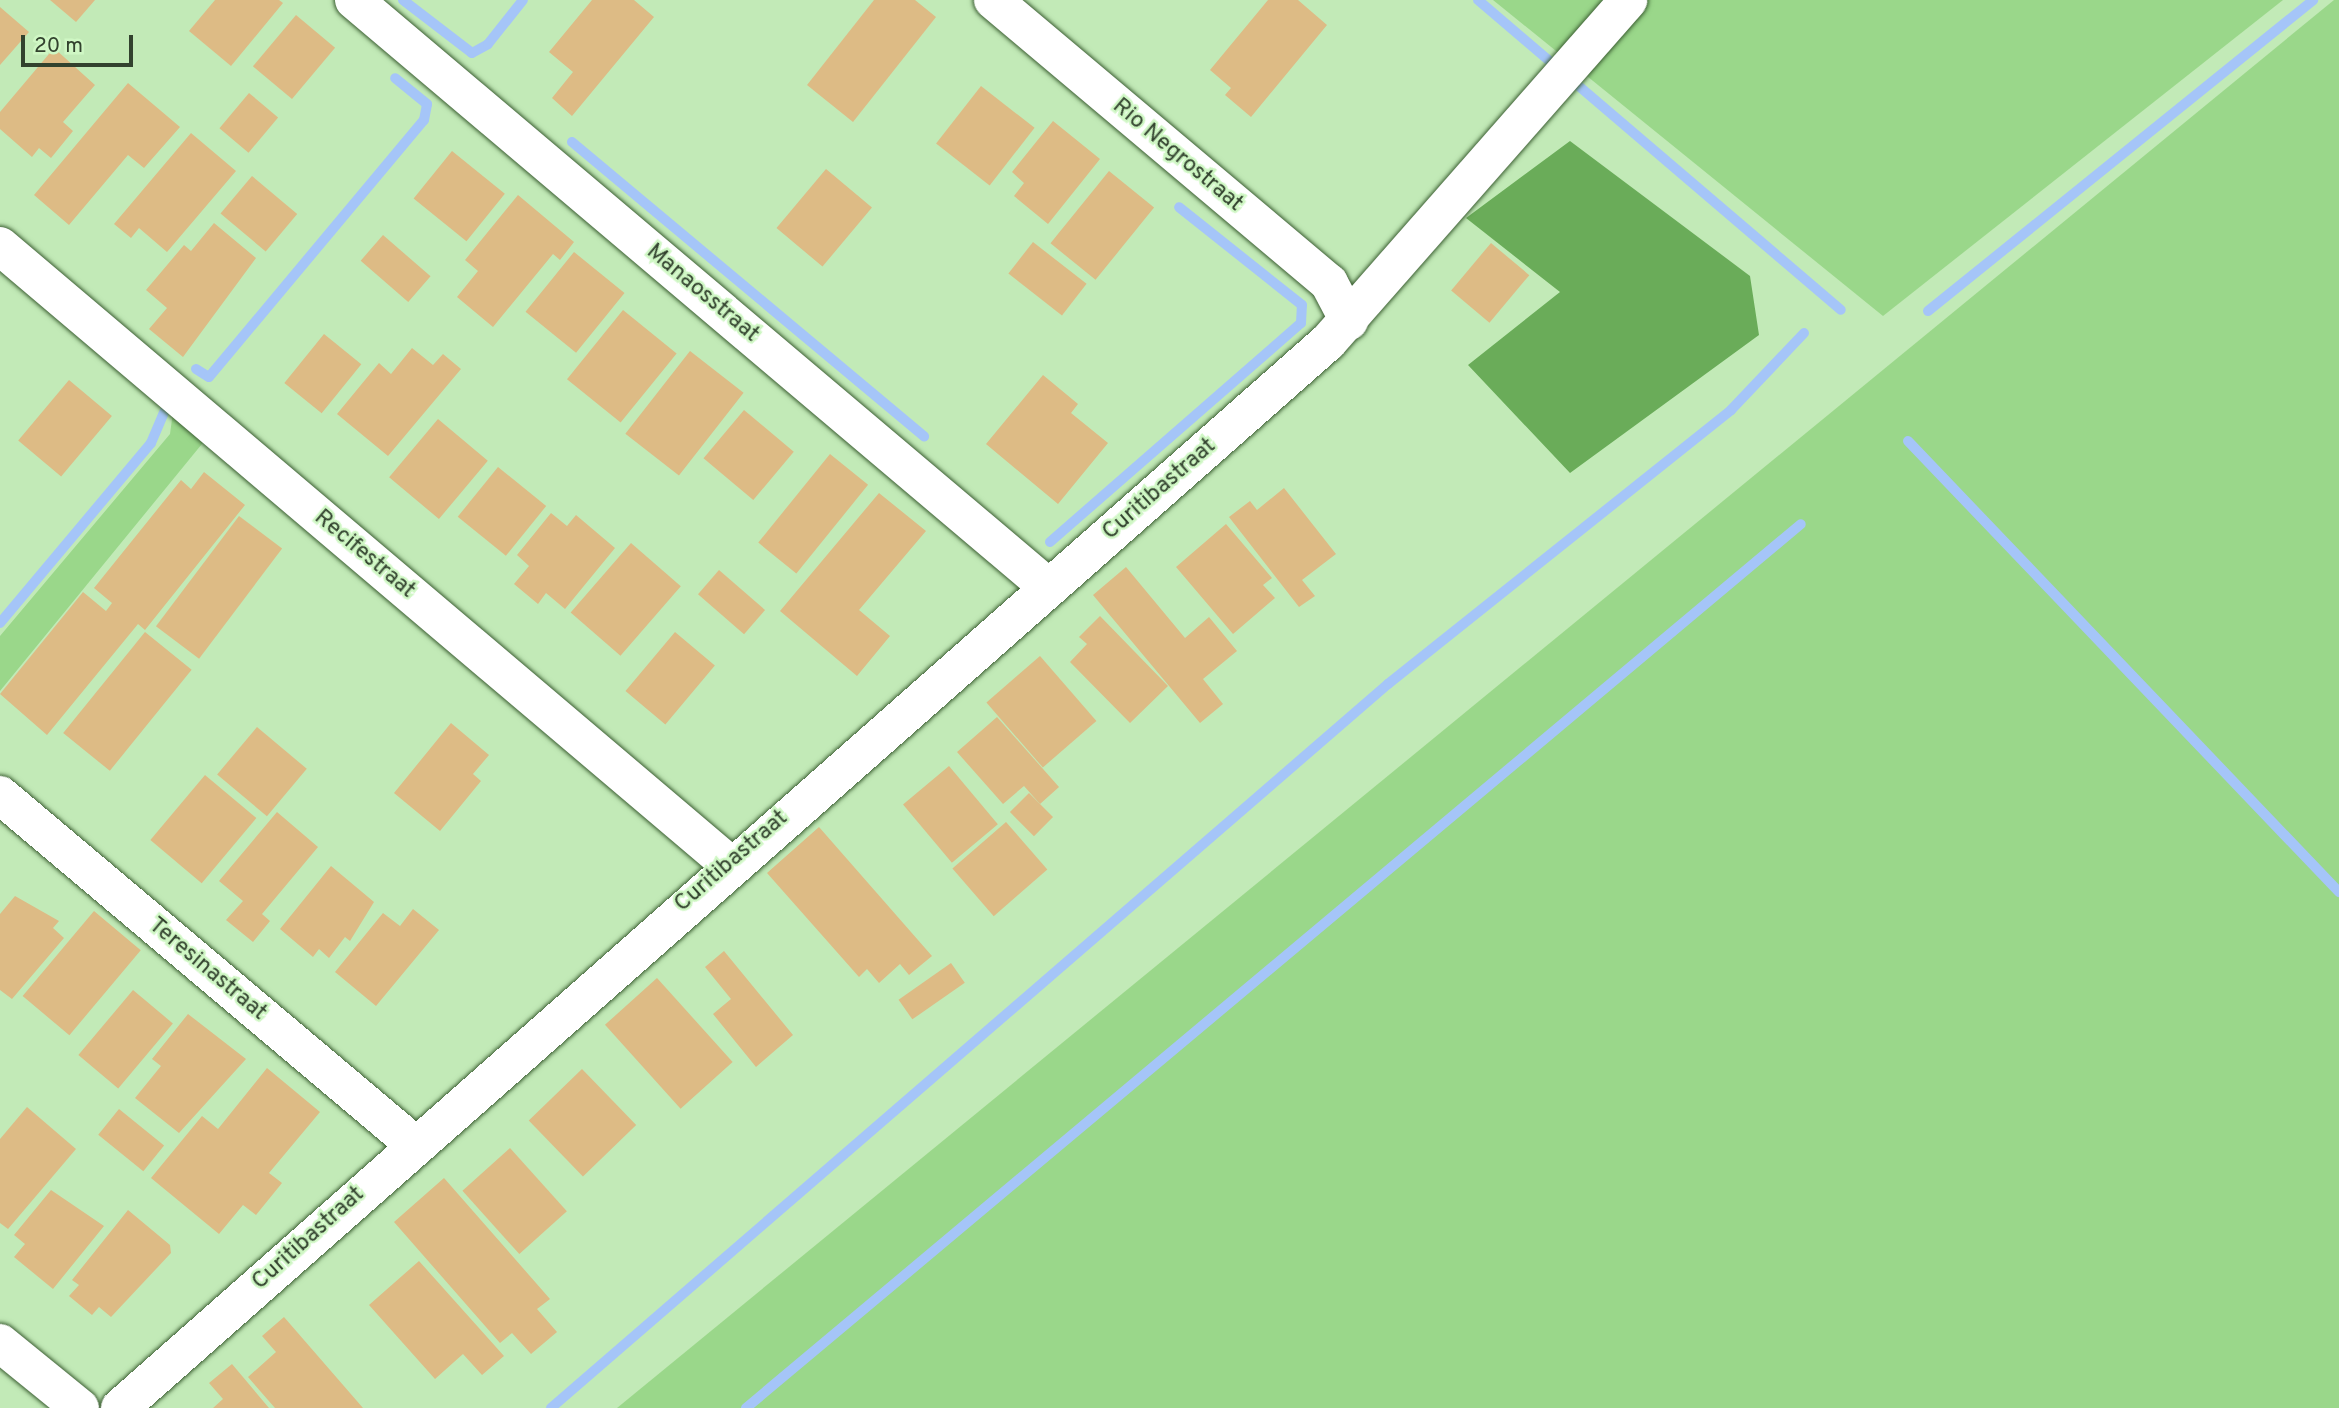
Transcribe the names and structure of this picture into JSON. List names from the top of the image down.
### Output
{
  "streets": {
    "street": [
      "Rio Negrostraat",
      "Manaosstraat",
      "Curitibastraat",
      "Recifestraat",
      "Teresinastraat"
    ]
  },
  "crossings": [
    ["Rio Negrostraat", "Curitibastraat"],
    ["Manaosstraat", "Curitibastraat"],
    ["Curitibastraat", "Recifestraat"],
    ["Curitibastraat", "Teresinastraat"]
  ],
  "scale_bar": "20 m"
}
